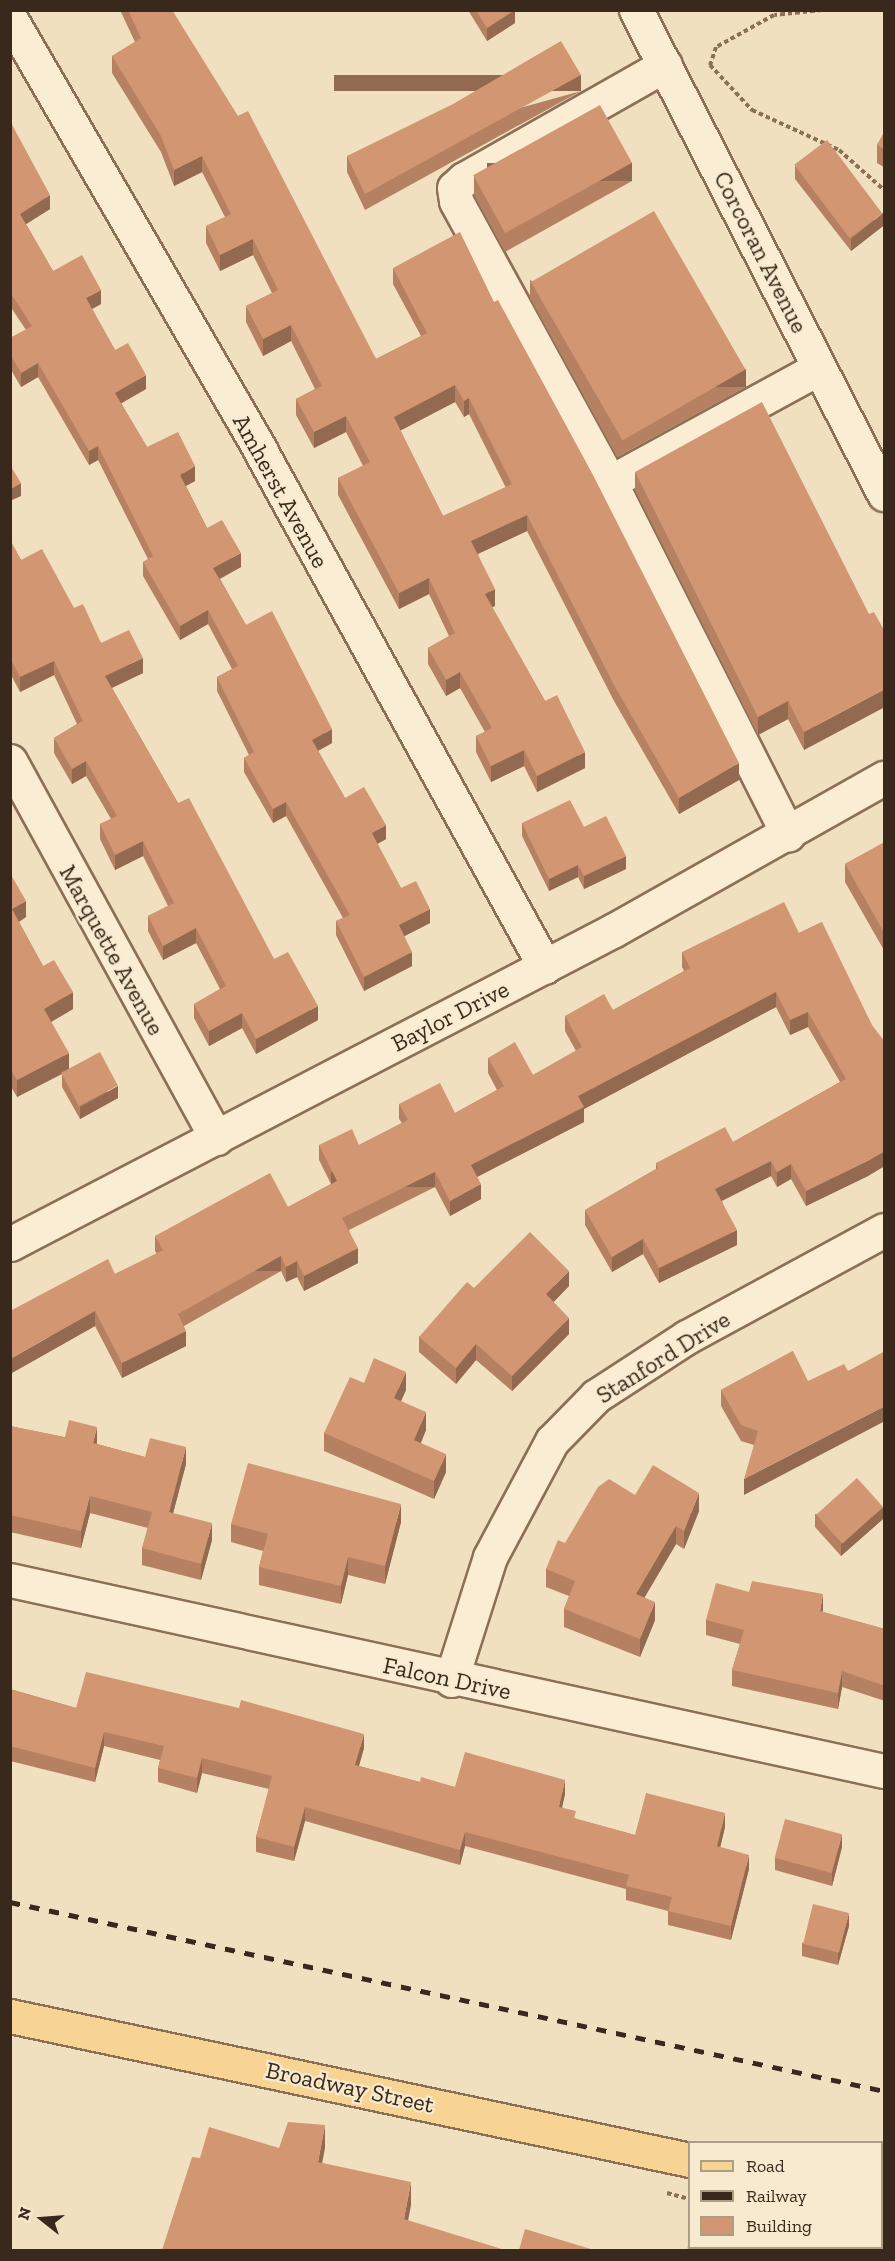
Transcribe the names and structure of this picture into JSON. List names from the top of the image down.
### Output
{
  "streets": {
    "main road": ["Broadway Street"],
    "street": [
      "Corcoran Avenue",
      "Amherst Avenue",
      "Marquette Avenue",
      "Baylor Drive",
      "Stanford Drive",
      "Falcon Drive"
    ]
  },
  "crossings": [
    ["Amherst Avenue", "Baylor Drive"],
    ["Marquette Avenue", "Baylor Drive"],
    ["Stanford Drive", "Falcon Drive"]
  ],
  "legend": ["Road", "Railway", "Building"],
  "north": "left"
}
